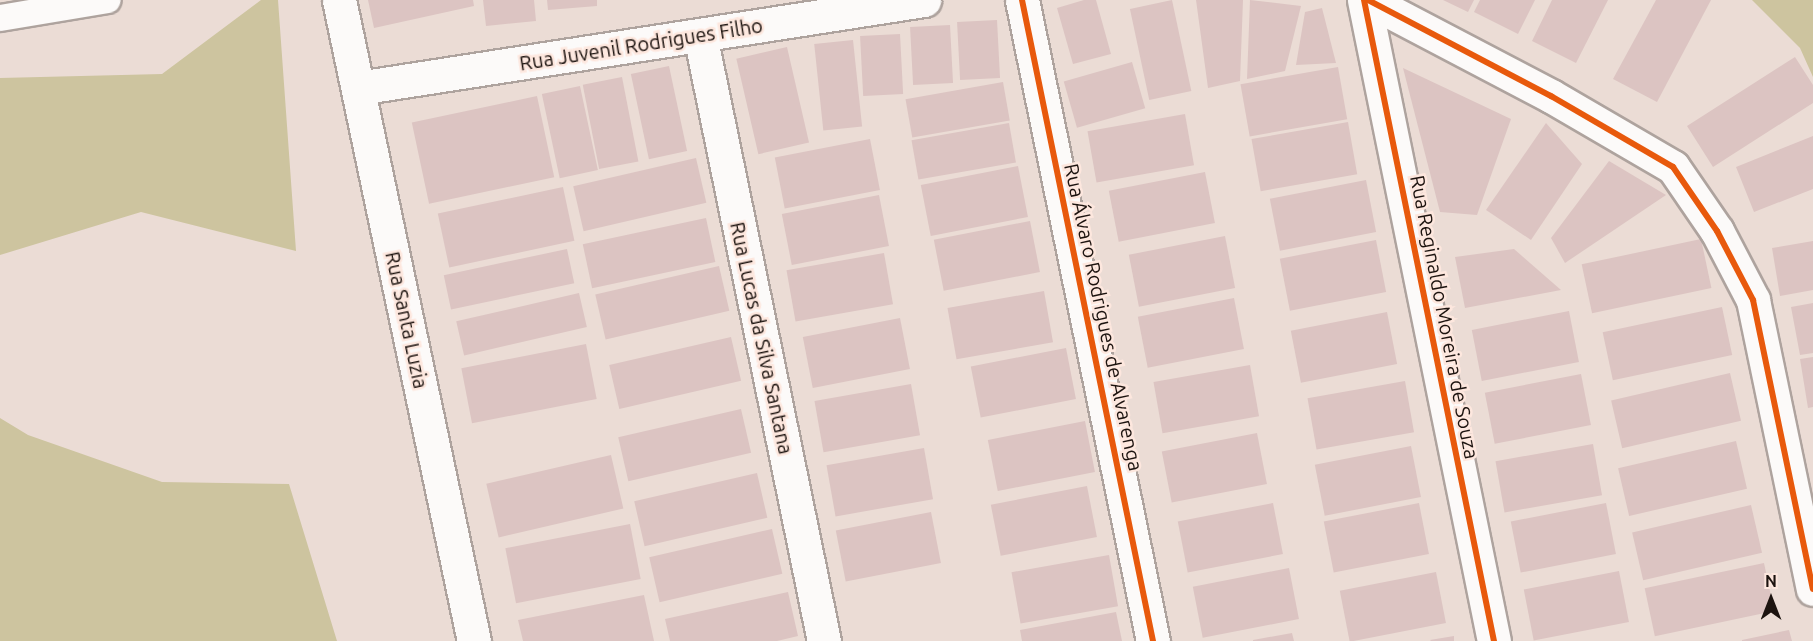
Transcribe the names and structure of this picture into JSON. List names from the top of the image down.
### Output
{
  "streets": {
    "street": [
      "Rua Juvenil Rodrigues Filho",
      "Rua Álvaro Rodrigues de Alvarenga",
      "Rua Reginaldo Moreira de Souza",
      "Rua Santa Luzia",
      "Rua Lucas da Silva Santana"
    ]
  },
  "crossings": [
    ["Rua Juvenil Rodrigues Filho", "Rua Santa Luzia"],
    ["Rua Juvenil Rodrigues Filho", "Rua Lucas da Silva Santana"]
  ],
  "north": "top"
}
